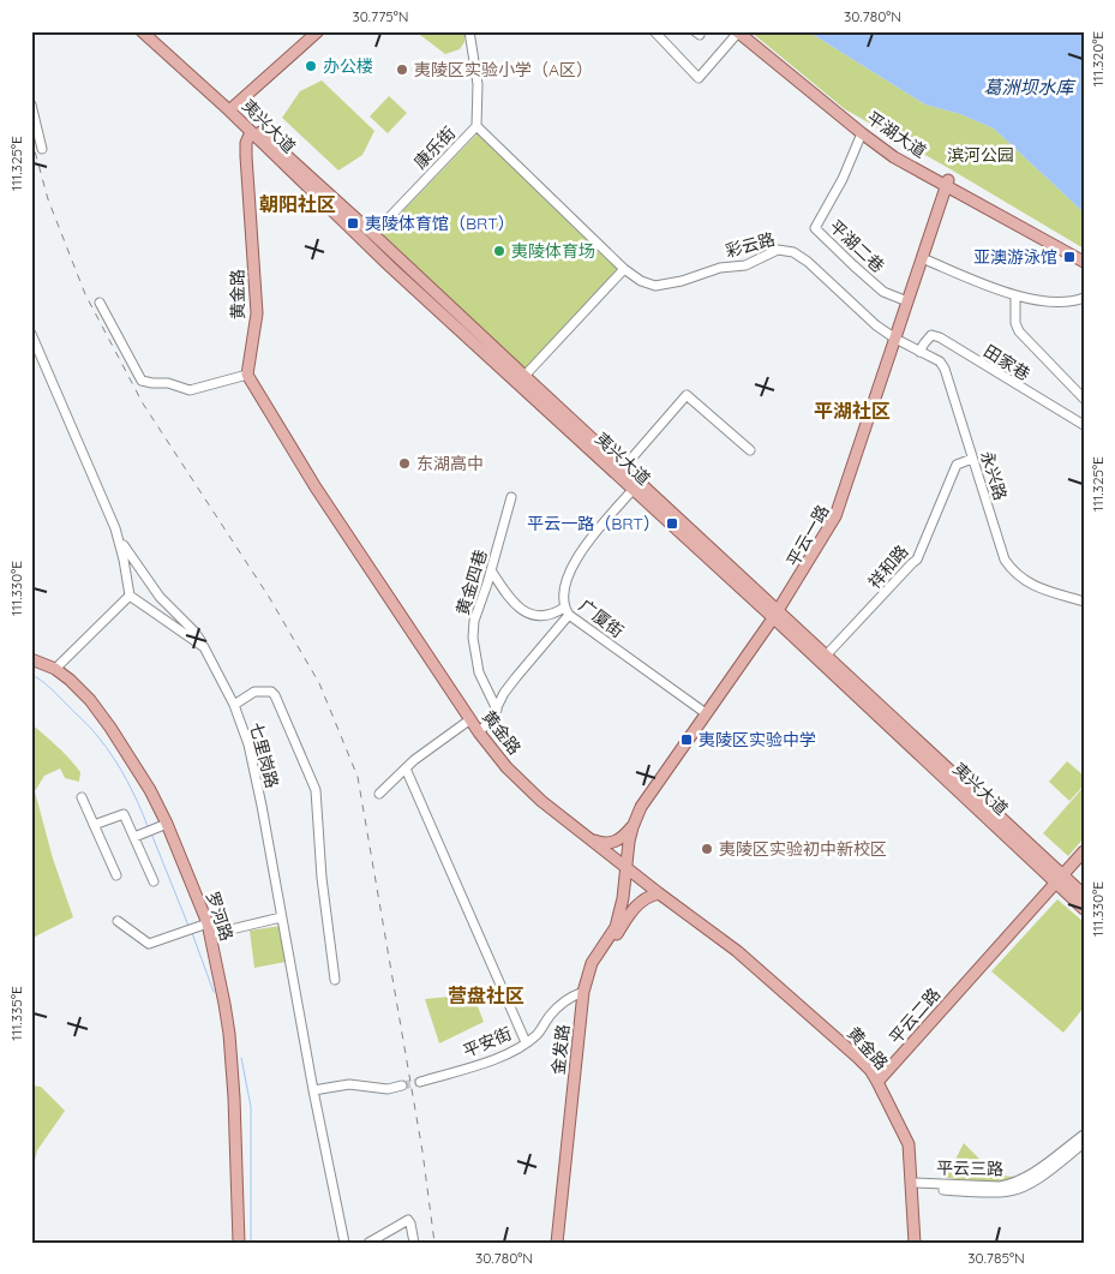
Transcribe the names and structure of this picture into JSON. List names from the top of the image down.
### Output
{
  "streets": {
    "main road": [
      "夷兴大道",
      "平湖大道",
      "黄金路",
      "平云一路",
      "罗河路",
      "平云二路",
      "金发路"
    ],
    "street": [
      "康乐街",
      "彩云路",
      "平湖二巷",
      "田家巷",
      "永兴路",
      "祥和路",
      "黄金四巷",
      "广厦街",
      "七里岗路",
      "平安街",
      "平云三路"
    ]
  },
  "crossings": [
    ["夷兴大道", "康乐街"],
    ["夷兴大道", "黄金路"],
    ["夷兴大道", "平云一路"],
    ["夷兴大道", "祥和路"],
    ["夷兴大道", "广厦街"],
    ["夷兴大道", "平云二路"],
    ["平湖大道", "平湖二巷"],
    ["平湖大道", "平云一路"],
    ["康乐街", "彩云路"],
    ["彩云路", "永兴路"],
    ["彩云路", "平云一路"],
    ["平湖二巷", "平云一路"],
    ["黄金路", "平云一路"],
    ["黄金路", "平云二路"],
    ["黄金路", "金发路"],
    ["黄金路", "平云三路"],
    ["田家巷", "永兴路"],
    ["永兴路", "平云一路"],
    ["永兴路", "祥和路"],
    ["平云一路", "广厦街"],
    ["平云一路", "金发路"],
    ["平安街", "金发路"]
  ],
  "districts": ["朝阳社区", "平湖社区", "营盘社区"],
  "water": ["葛洲坝水库"],
  "parks": ["滨河公园"],
  "places": {
    "other": [
      "办公楼",
      "夷陵区实验小学（A区）",
      "夷陵体育场",
      "东湖高中",
      "夷陵区实验初中新校区"
    ],
    "transit": [
      "夷陵体育馆（BRT）",
      "亚澳游泳馆",
      "平云一路（BRT）",
      "夷陵区实验中学"
    ]
  },
  "coordinates": [
    "30.775°N",
    "30.780°N",
    "111.320°E",
    "111.325°E",
    "111.330°E",
    "111.335°E",
    "30.785°N"
  ]
}
